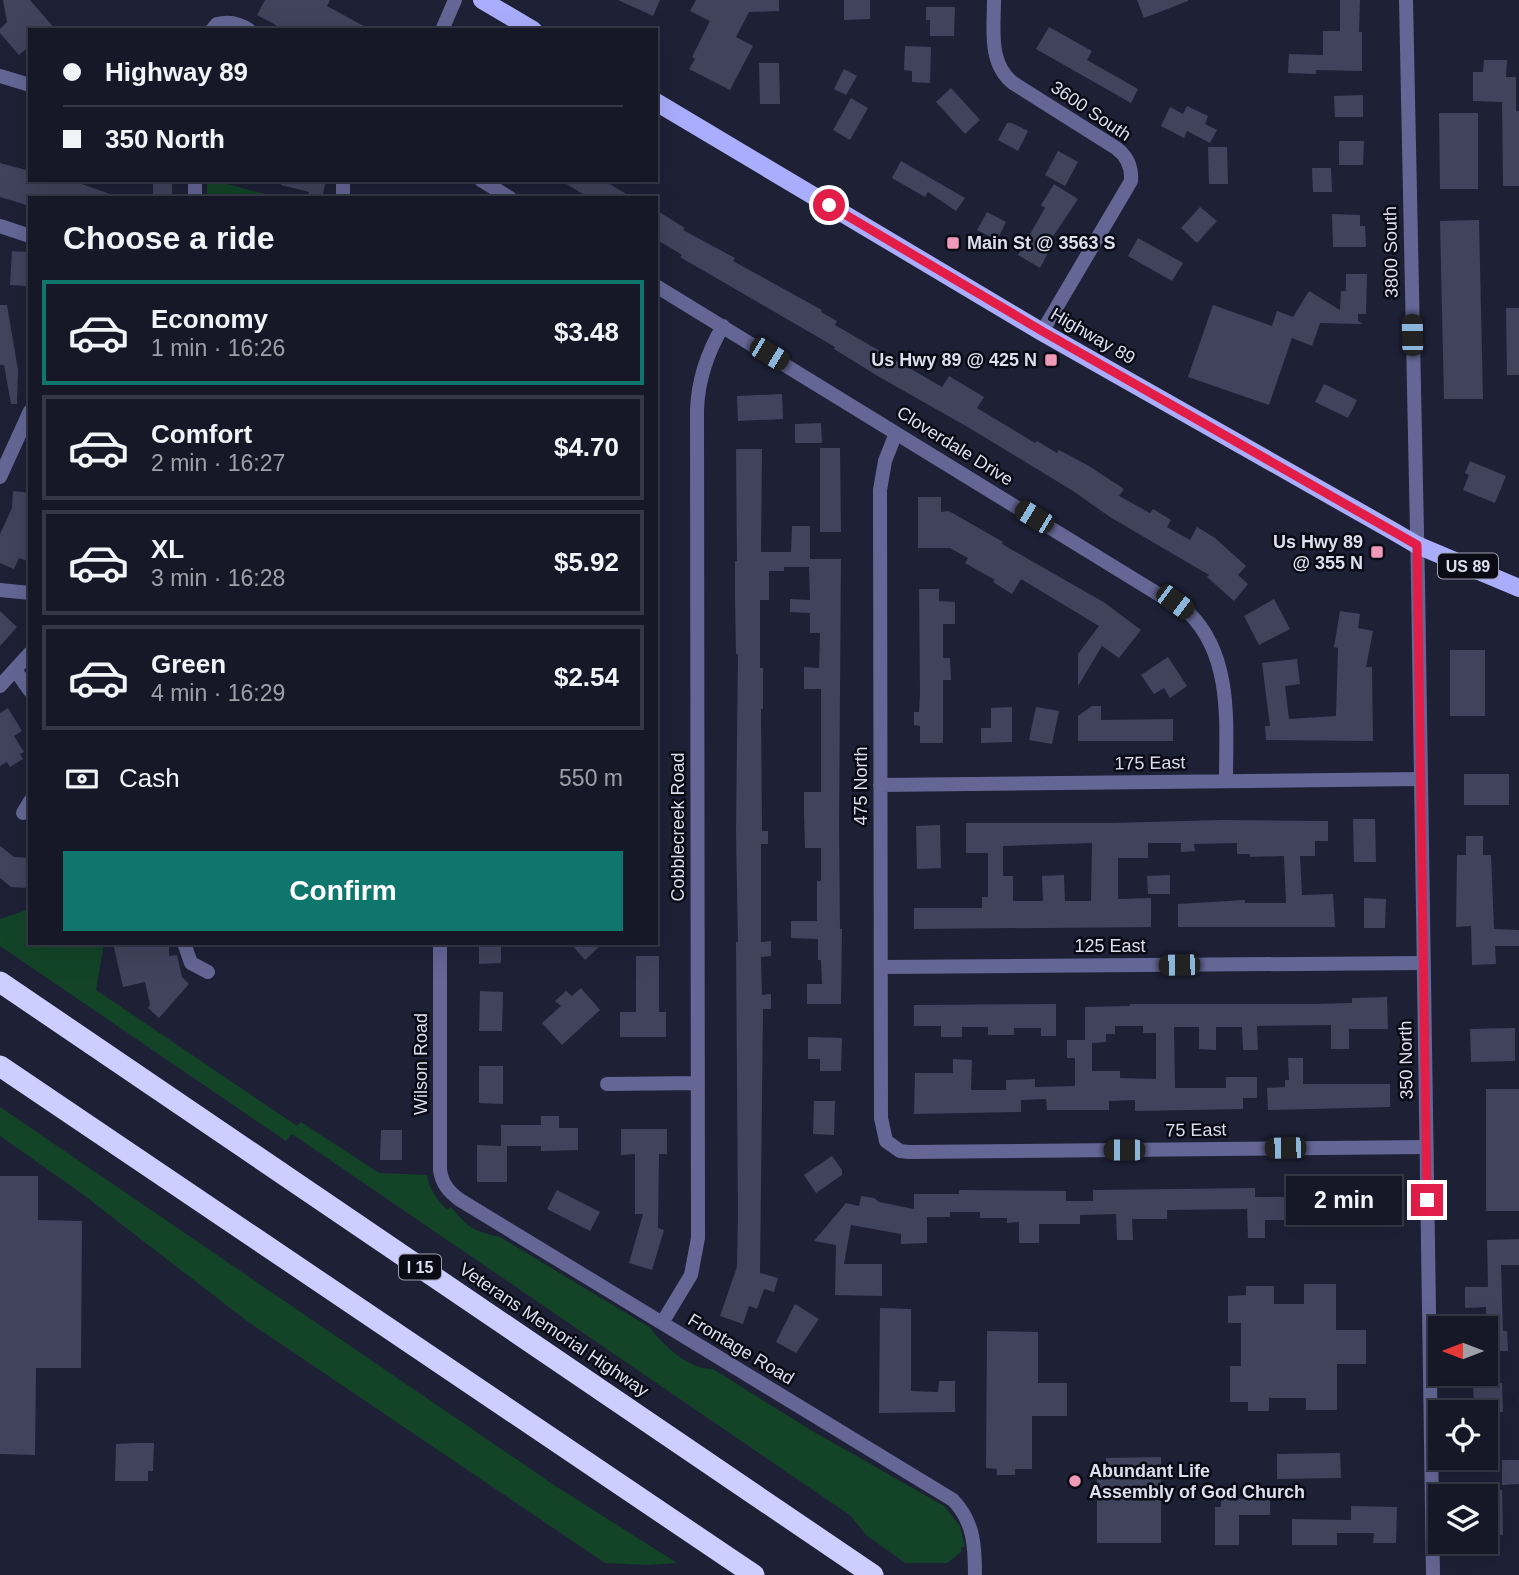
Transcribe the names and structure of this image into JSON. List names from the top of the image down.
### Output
{
  "streets": {
    "highway": ["I 15", "Veterans Memorial Highway"],
    "main road": ["Highway 89", "US 89"],
    "street": [
      "3600 South",
      "3800 South",
      "Cloverdale Drive",
      "175 East",
      "475 North",
      "Cobblecreek Road",
      "125 East",
      "350 North",
      "Wilson Road",
      "75 East",
      "Frontage Road"
    ]
  },
  "crossings": [
    ["3600 South", "Highway 89"],
    ["3800 South", "Highway 89"],
    ["3800 South", "350 North"],
    ["Highway 89", "350 North"],
    ["Cloverdale Drive", "175 East"],
    ["Cloverdale Drive", "475 North"],
    ["Cloverdale Drive", "Cobblecreek Road"],
    ["175 East", "475 North"],
    ["175 East", "350 North"],
    ["475 North", "125 East"],
    ["475 North", "75 East"],
    ["Cobblecreek Road", "Frontage Road"],
    ["125 East", "350 North"],
    ["350 North", "75 East"],
    ["Wilson Road", "Frontage Road"]
  ],
  "places": {
    "transit": ["Main St @ 3563 S", "Us Hwy 89 @ 425 N", "Us Hwy 89 @ 355 N"],
    "other": ["Abundant Life Assembly of God Church"]
  },
  "north": "left",
  "page": {
    "banner": ["Highway 89", "350 North"],
    "heading": "Choose a ride",
    "list": [
      {
        "name": "Economy",
        "note": "1 min · 16:26",
        "value": "$3.48"
      },
      {
        "name": "Comfort",
        "note": "2 min · 16:27",
        "value": "$4.70"
      },
      {
        "name": "XL",
        "note": "3 min · 16:28",
        "value": "$5.92"
      },
      {
        "name": "Green",
        "note": "4 min · 16:29",
        "value": "$2.54"
      }
    ],
    "pay": ["Cash", "550 m"],
    "buttons": "Confirm",
    "bubble": "2 min"
  }
}
